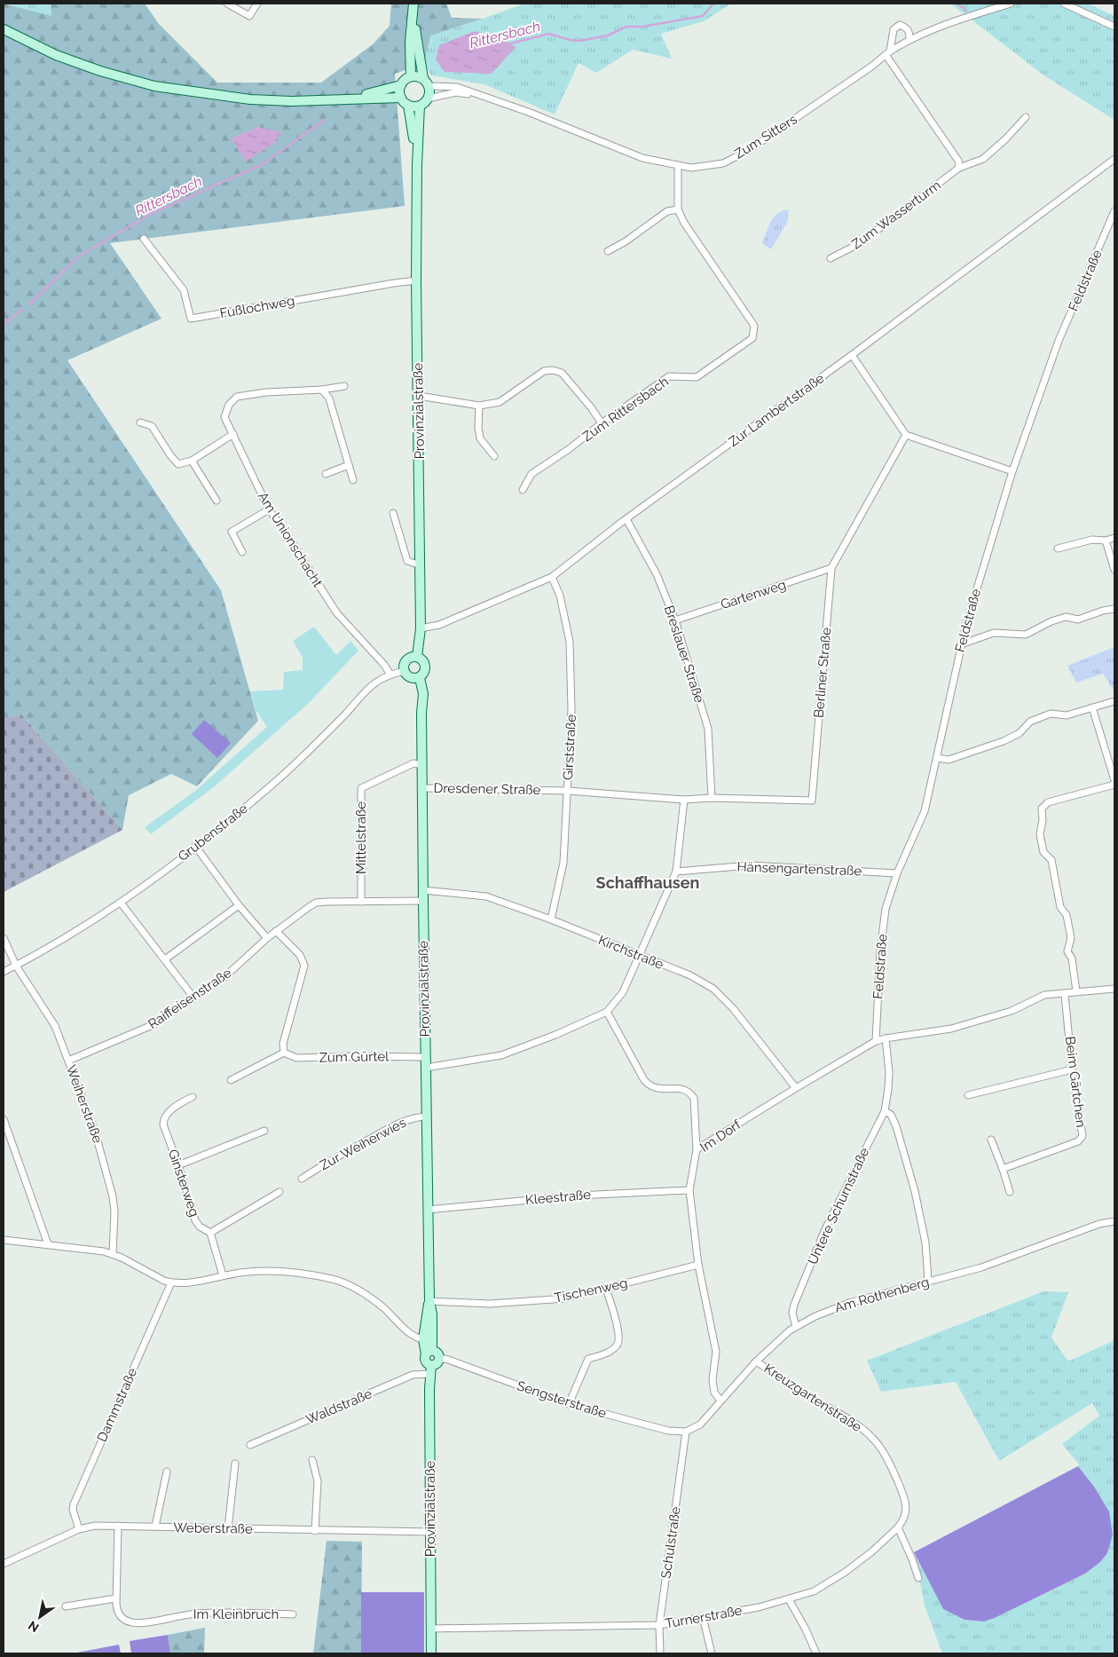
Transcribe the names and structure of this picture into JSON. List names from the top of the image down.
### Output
{
  "streets": {
    "street": [
      "Zum Sitters",
      "Zum Wasserturm",
      "Feldstraße",
      "Fußlochweg",
      "Zum Rittersbach",
      "Zur Lambertstraße",
      "Provinzialstraße",
      "Am Unionschacht",
      "Gartenweg",
      "Breslauer Straße",
      "Berliner Straße",
      "Girststraße",
      "Dresdener Straße",
      "Grubenstraße",
      "Mittelstraße",
      "Hänsengartenstraße",
      "Kirchstraße",
      "Raiffeisenstraße",
      "Zum Gürtel",
      "Beim Gärtchen",
      "Weiherstraße",
      "Im Dorf",
      "Zur Weiherwies",
      "Ginsterweg",
      "Kleestraße",
      "Untere Schurnstraße",
      "Tischenweg",
      "Am Rothenberg",
      "Kreuzgartenstraße",
      "Sengsterstraße",
      "Dammstraße",
      "Waldstraße",
      "Weberstraße",
      "Schulstraße",
      "Im Kleinbruch",
      "Turnerstraße"
    ]
  },
  "crossings": [
    ["Zum Sitters", "Zum Rittersbach"],
    ["Zum Sitters", "Provinzialstraße"],
    ["Feldstraße", "Hänsengartenstraße"],
    ["Feldstraße", "Im Dorf"],
    ["Fußlochweg", "Provinzialstraße"],
    ["Zur Lambertstraße", "Provinzialstraße"],
    ["Zur Lambertstraße", "Breslauer Straße"],
    ["Zur Lambertstraße", "Girststraße"],
    ["Provinzialstraße", "Dresdener Straße"],
    ["Provinzialstraße", "Grubenstraße"],
    ["Provinzialstraße", "Mittelstraße"],
    ["Provinzialstraße", "Kirchstraße"],
    ["Provinzialstraße", "Zum Gürtel"],
    ["Provinzialstraße", "Zur Weiherwies"],
    ["Provinzialstraße", "Kleestraße"],
    ["Provinzialstraße", "Tischenweg"],
    ["Provinzialstraße", "Sengsterstraße"],
    ["Provinzialstraße", "Waldstraße"],
    ["Provinzialstraße", "Weberstraße"],
    ["Provinzialstraße", "Turnerstraße"],
    ["Am Unionschacht", "Grubenstraße"],
    ["Gartenweg", "Breslauer Straße"],
    ["Gartenweg", "Berliner Straße"],
    ["Breslauer Straße", "Berliner Straße"],
    ["Berliner Straße", "Dresdener Straße"],
    ["Girststraße", "Dresdener Straße"],
    ["Girststraße", "Kirchstraße"],
    ["Grubenstraße", "Weiherstraße"],
    ["Mittelstraße", "Raiffeisenstraße"],
    ["Kirchstraße", "Im Dorf"],
    ["Raiffeisenstraße", "Weiherstraße"],
    ["Beim Gärtchen", "Im Dorf"],
    ["Im Dorf", "Kleestraße"],
    ["Im Dorf", "Untere Schurnstraße"],
    ["Im Dorf", "Tischenweg"],
    ["Im Dorf", "Am Rothenberg"],
    ["Untere Schurnstraße", "Am Rothenberg"],
    ["Am Rothenberg", "Kreuzgartenstraße"],
    ["Am Rothenberg", "Sengsterstraße"],
    ["Am Rothenberg", "Schulstraße"],
    ["Kreuzgartenstraße", "Turnerstraße"],
    ["Sengsterstraße", "Schulstraße"],
    ["Dammstraße", "Weberstraße"],
    ["Weberstraße", "Im Kleinbruch"],
    ["Schulstraße", "Turnerstraße"]
  ],
  "districts": ["Schaffhausen"],
  "water": ["Rittersbach"],
  "north": "bottom left"
}
